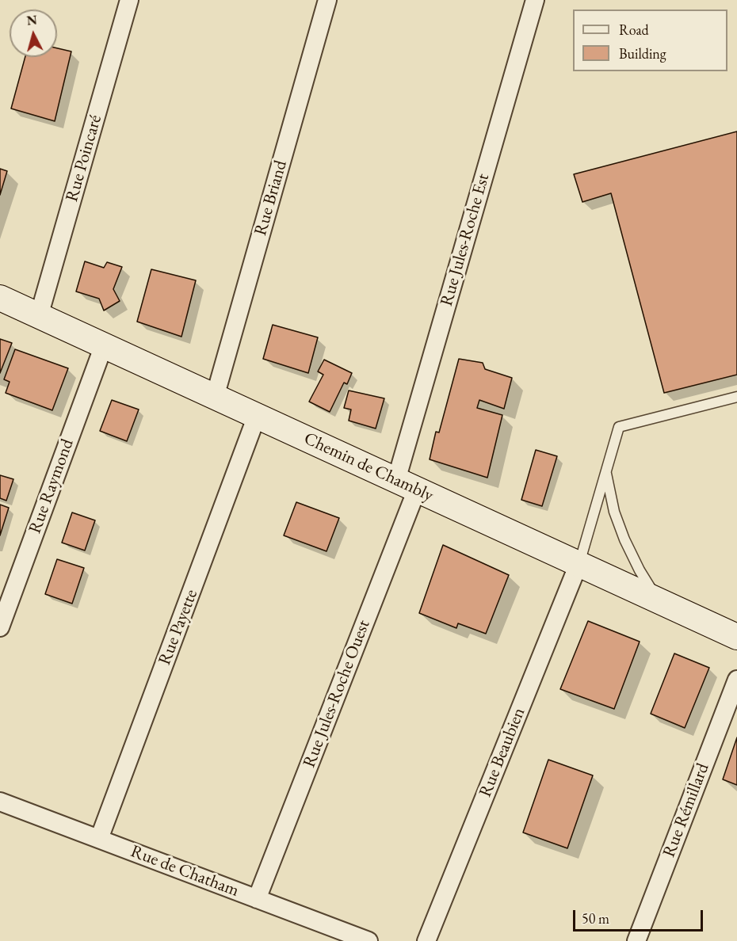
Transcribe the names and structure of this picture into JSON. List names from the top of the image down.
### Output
{
  "streets": {
    "main road": ["Chemin de Chambly"],
    "street": [
      "Rue Poincaré",
      "Rue Briand",
      "Rue Jules-Roche Est",
      "Rue Raymond",
      "Rue Payette",
      "Rue Jules-Roche Ouest",
      "Rue Beaubien",
      "Rue Rémillard",
      "Rue de Chatham"
    ]
  },
  "crossings": [
    ["Rue Poincaré", "Chemin de Chambly"],
    ["Rue Briand", "Chemin de Chambly"],
    ["Rue Jules-Roche Est", "Chemin de Chambly"],
    ["Rue Jules-Roche Est", "Rue Jules-Roche Ouest"],
    ["Chemin de Chambly", "Rue Raymond"],
    ["Chemin de Chambly", "Rue Payette"],
    ["Chemin de Chambly", "Rue Jules-Roche Ouest"],
    ["Chemin de Chambly", "Rue Beaubien"],
    ["Rue Payette", "Rue de Chatham"],
    ["Rue Jules-Roche Ouest", "Rue de Chatham"]
  ],
  "legend": ["Road", "Building"],
  "scale_bar": "50 m",
  "north": "top"
}
